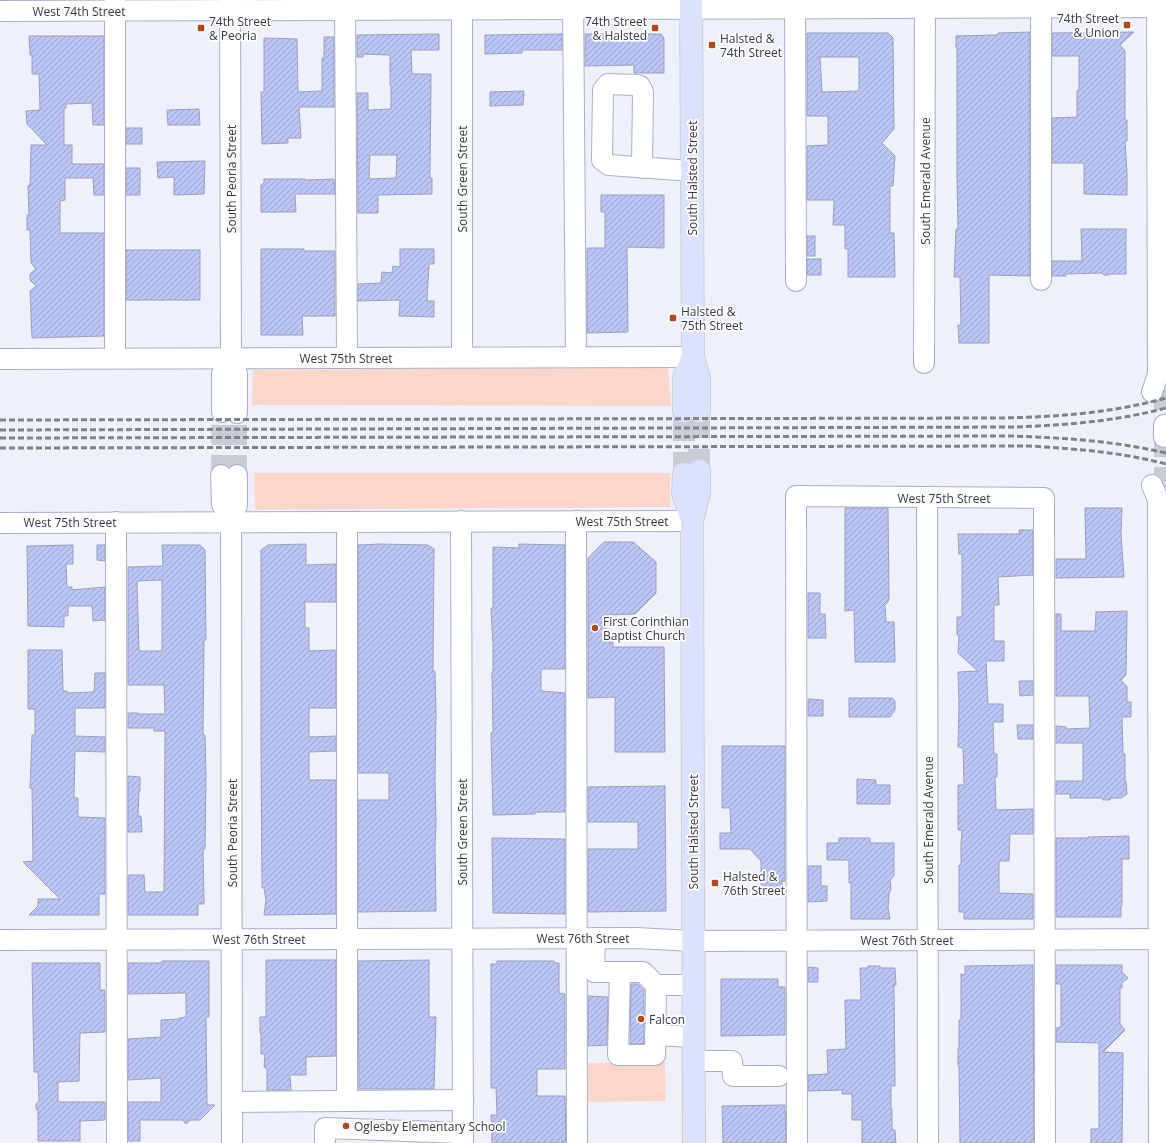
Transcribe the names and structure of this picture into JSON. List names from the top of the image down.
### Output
{
  "streets": {
    "main road": ["South Halsted Street"],
    "street": [
      "West 74th Street",
      "South Peoria Street",
      "South Green Street",
      "South Emerald Avenue",
      "West 75th Street",
      "West 76th Street"
    ]
  },
  "crossings": [
    ["West 74th Street", "South Halsted Street"],
    ["West 74th Street", "South Peoria Street"],
    ["West 74th Street", "South Green Street"],
    ["West 74th Street", "South Emerald Avenue"],
    ["South Halsted Street", "West 75th Street"],
    ["South Halsted Street", "West 76th Street"],
    ["South Peoria Street", "West 75th Street"],
    ["South Peoria Street", "West 76th Street"],
    ["South Green Street", "West 75th Street"],
    ["South Green Street", "West 76th Street"],
    ["South Emerald Avenue", "West 75th Street"],
    ["South Emerald Avenue", "West 76th Street"],
    ["West 75th Street", "West 76th Street"]
  ],
  "places": {
    "transit": [
      "74th Street & Union",
      "74th Street & Peoria",
      "74th Street & Halsted",
      "Halsted & 74th Street",
      "Halsted & 75th Street",
      "Halsted & 76th Street"
    ],
    "other": ["First Corinthian Baptist Church", "Falcon", "Oglesby Elementary School"]
  }
}
